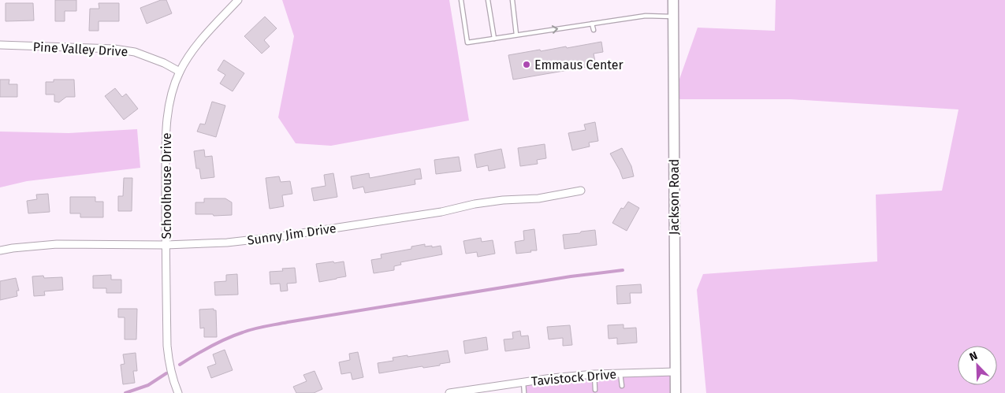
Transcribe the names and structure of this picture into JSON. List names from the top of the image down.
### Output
{
  "streets": {
    "street": [
      "Pine Valley Drive",
      "Schoolhouse Drive",
      "Jackson Road",
      "Sunny Jim Drive",
      "Tavistock Drive"
    ]
  },
  "crossings": [
    ["Pine Valley Drive", "Schoolhouse Drive"],
    ["Schoolhouse Drive", "Sunny Jim Drive"],
    ["Jackson Road", "Tavistock Drive"]
  ],
  "places": ["Emmaus Center"],
  "north": "top left"
}
